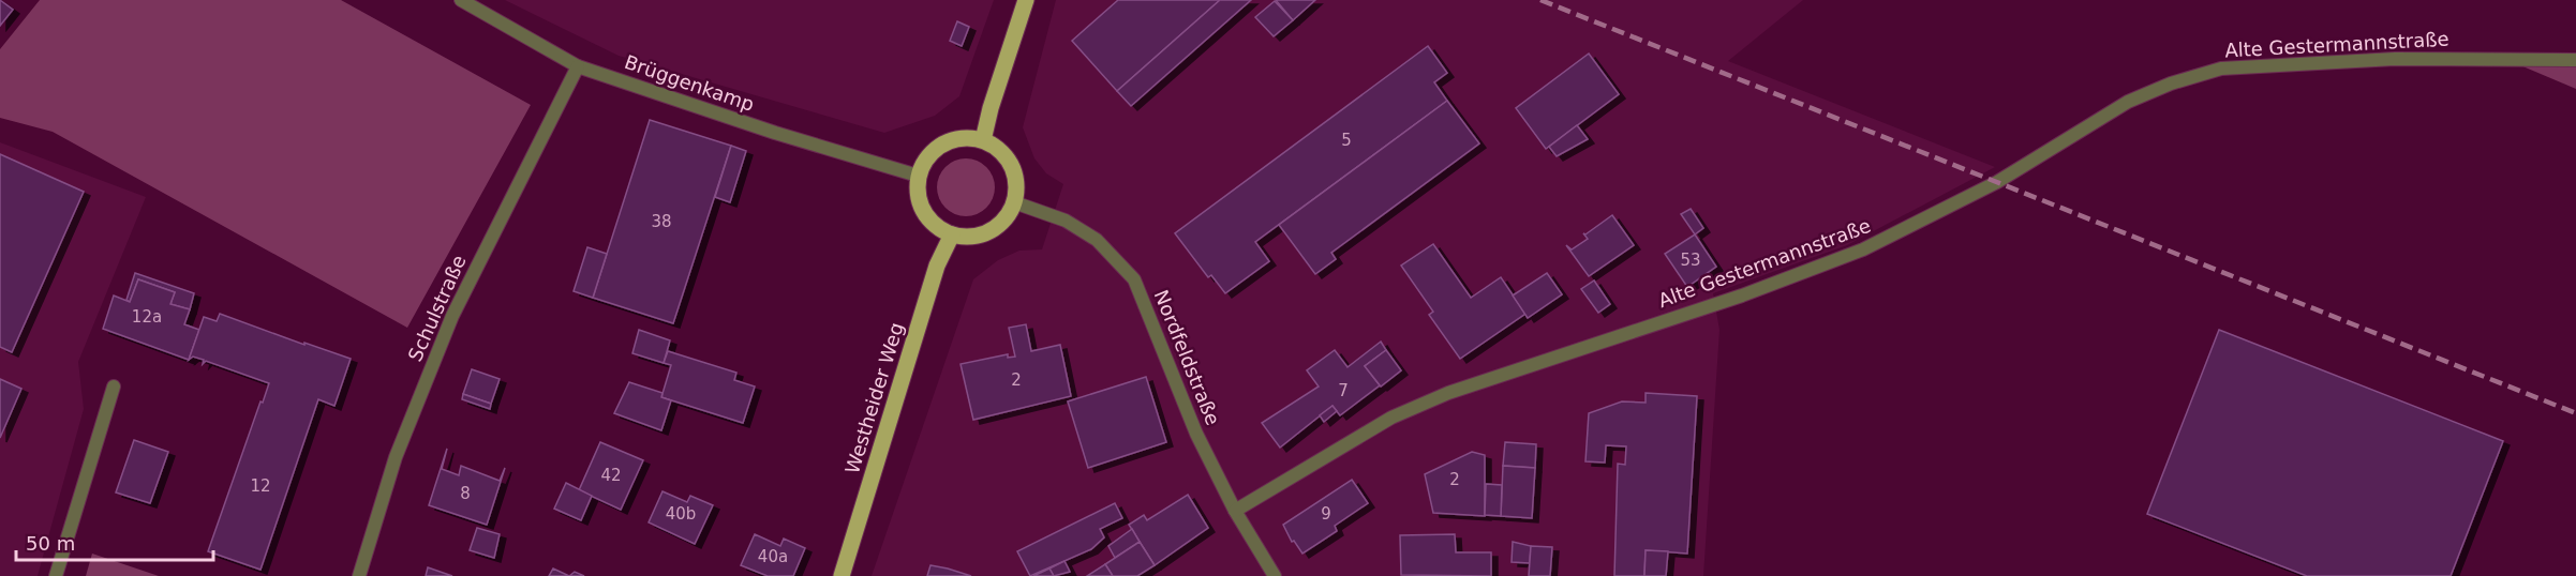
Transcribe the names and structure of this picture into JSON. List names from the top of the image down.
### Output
{
  "streets": {
    "main road": ["Westheider Weg"],
    "street": [
      "Alte Gestermannstraße",
      "Brüggenkamp",
      "Schulstraße",
      "Nordfeldstraße"
    ]
  },
  "crossings": [
    ["Alte Gestermannstraße", "Nordfeldstraße"],
    ["Brüggenkamp", "Schulstraße"],
    ["Brüggenkamp", "Nordfeldstraße"],
    ["Brüggenkamp", "Westheider Weg"],
    ["Nordfeldstraße", "Westheider Weg"]
  ],
  "house_numbers": [
    "5",
    "38",
    "53",
    "12a",
    "2",
    "7",
    "42",
    "2",
    "12",
    "8",
    "40b",
    "9",
    "40a"
  ],
  "scale_bar": "50 m"
}
